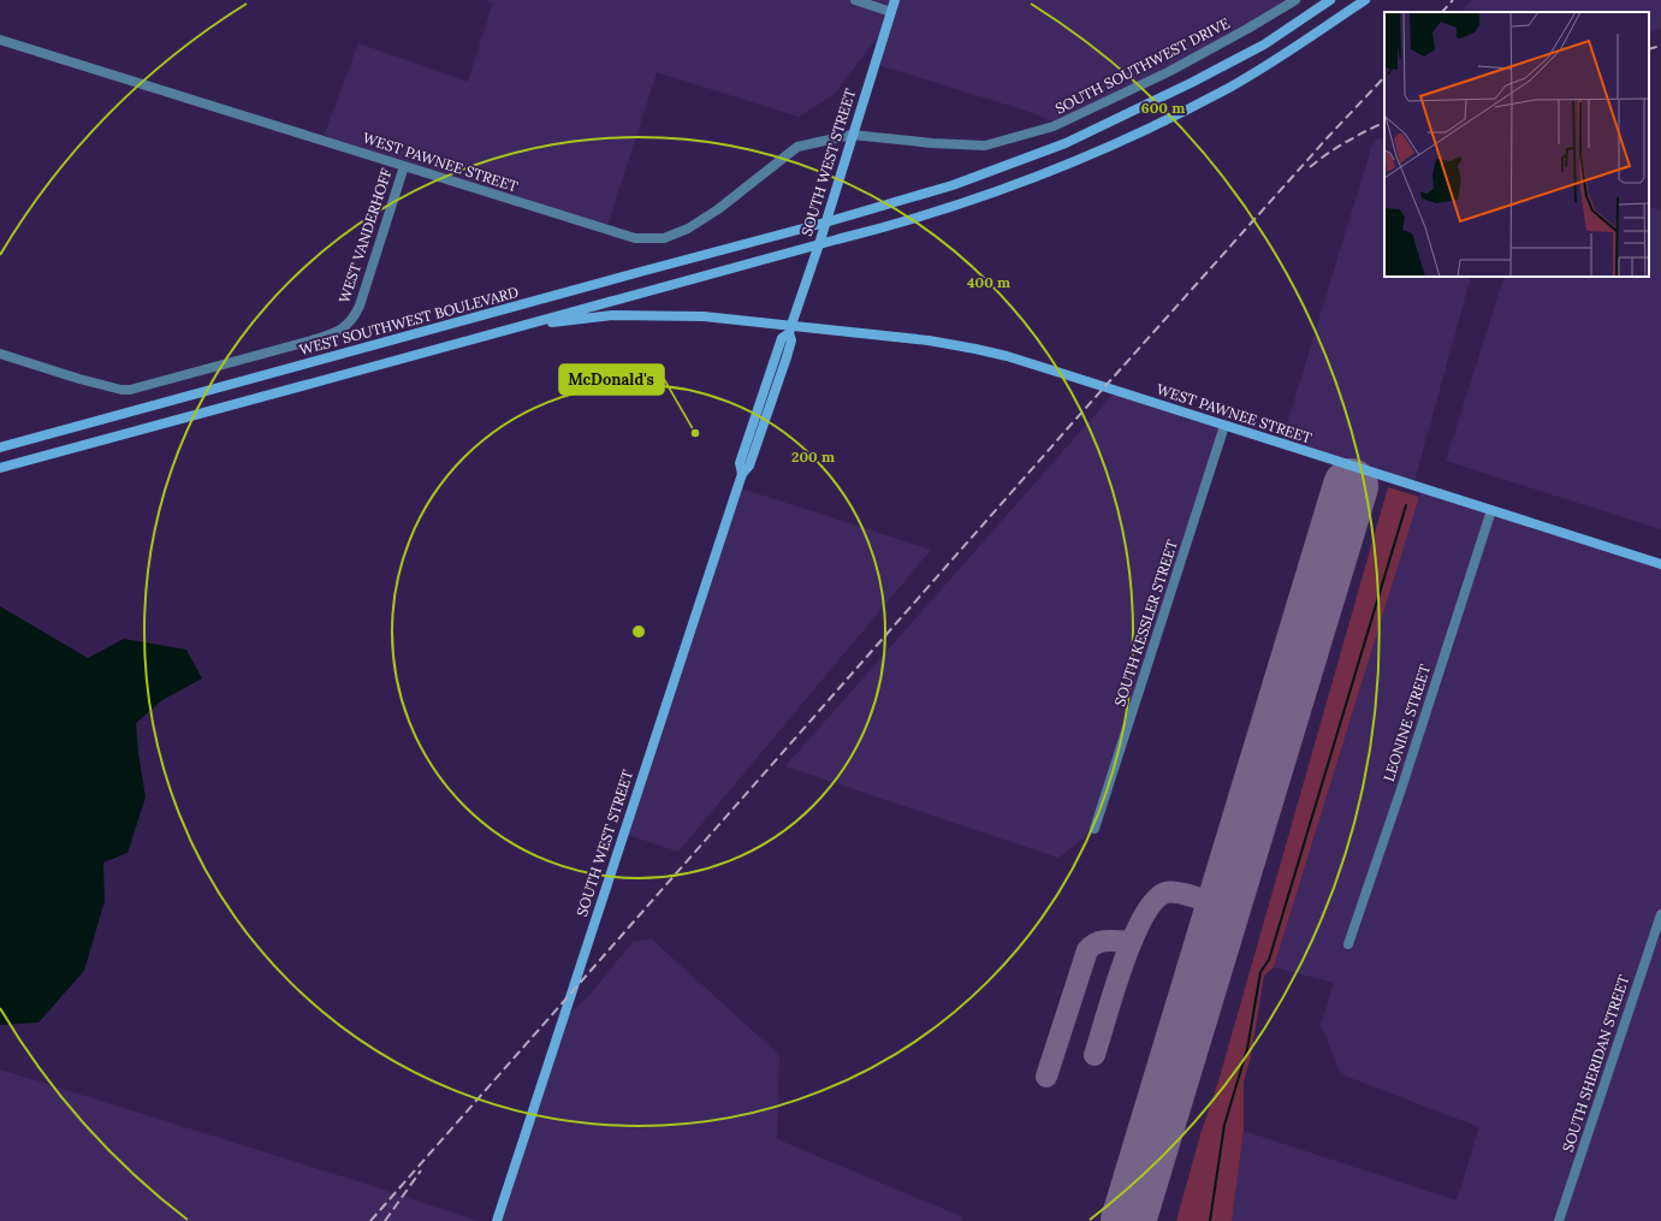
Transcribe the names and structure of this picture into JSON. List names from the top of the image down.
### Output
{
  "streets": {
    "main road": ["WEST PAWNEE STREET", "SOUTH WEST STREET", "WEST SOUTHWEST BOULEVARD"],
    "street": [
      "SOUTH SOUTHWEST DRIVE",
      "WEST VANDERHOFF",
      "SOUTH KESSLER STREET",
      "LEONINE STREET",
      "SOUTH SHERIDAN STREET"
    ]
  },
  "crossings": [
    ["SOUTH SOUTHWEST DRIVE", "WEST PAWNEE STREET"],
    ["SOUTH SOUTHWEST DRIVE", "SOUTH WEST STREET"],
    ["WEST PAWNEE STREET", "SOUTH WEST STREET"],
    ["WEST PAWNEE STREET", "WEST VANDERHOFF"],
    ["WEST PAWNEE STREET", "SOUTH KESSLER STREET"],
    ["WEST PAWNEE STREET", "LEONINE STREET"],
    ["SOUTH WEST STREET", "WEST SOUTHWEST BOULEVARD"]
  ],
  "places": ["McDonald's"],
  "rings": ["600 m", "400 m", "200 m"]
}
